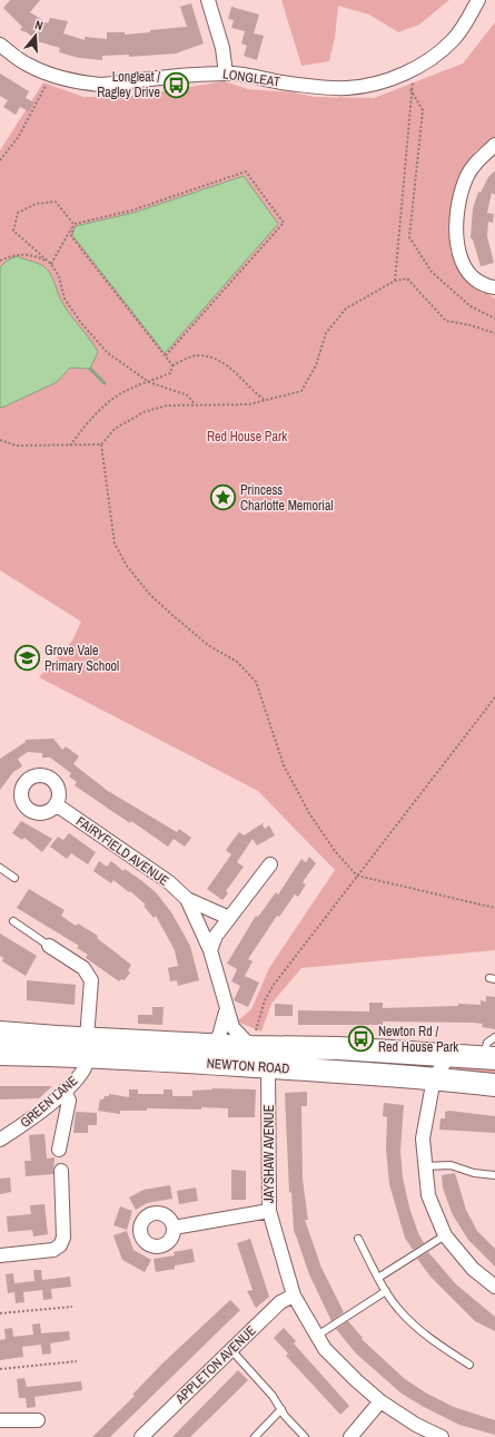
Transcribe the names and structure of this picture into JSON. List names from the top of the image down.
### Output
{
  "streets": {
    "highway": ["NEWTON ROAD"],
    "street": [
      "LONGLEAT",
      "FAIRYFIELD AVENUE",
      "GREEN LANE",
      "JAYSHAW AVENUE",
      "APPLETON AVENUE"
    ]
  },
  "crossings": [
    ["FAIRYFIELD AVENUE", "NEWTON ROAD"],
    ["NEWTON ROAD", "GREEN LANE"],
    ["NEWTON ROAD", "JAYSHAW AVENUE"],
    ["JAYSHAW AVENUE", "APPLETON AVENUE"]
  ],
  "parks": ["Red House Park"],
  "places": {
    "bus stop": ["Longleat / Ragley Drive", "Newton Rd / Red House Park"],
    "place": ["Princess Charlotte Memorial"],
    "school or university": ["Grove Vale Primary School"]
  },
  "north": "top"
}
